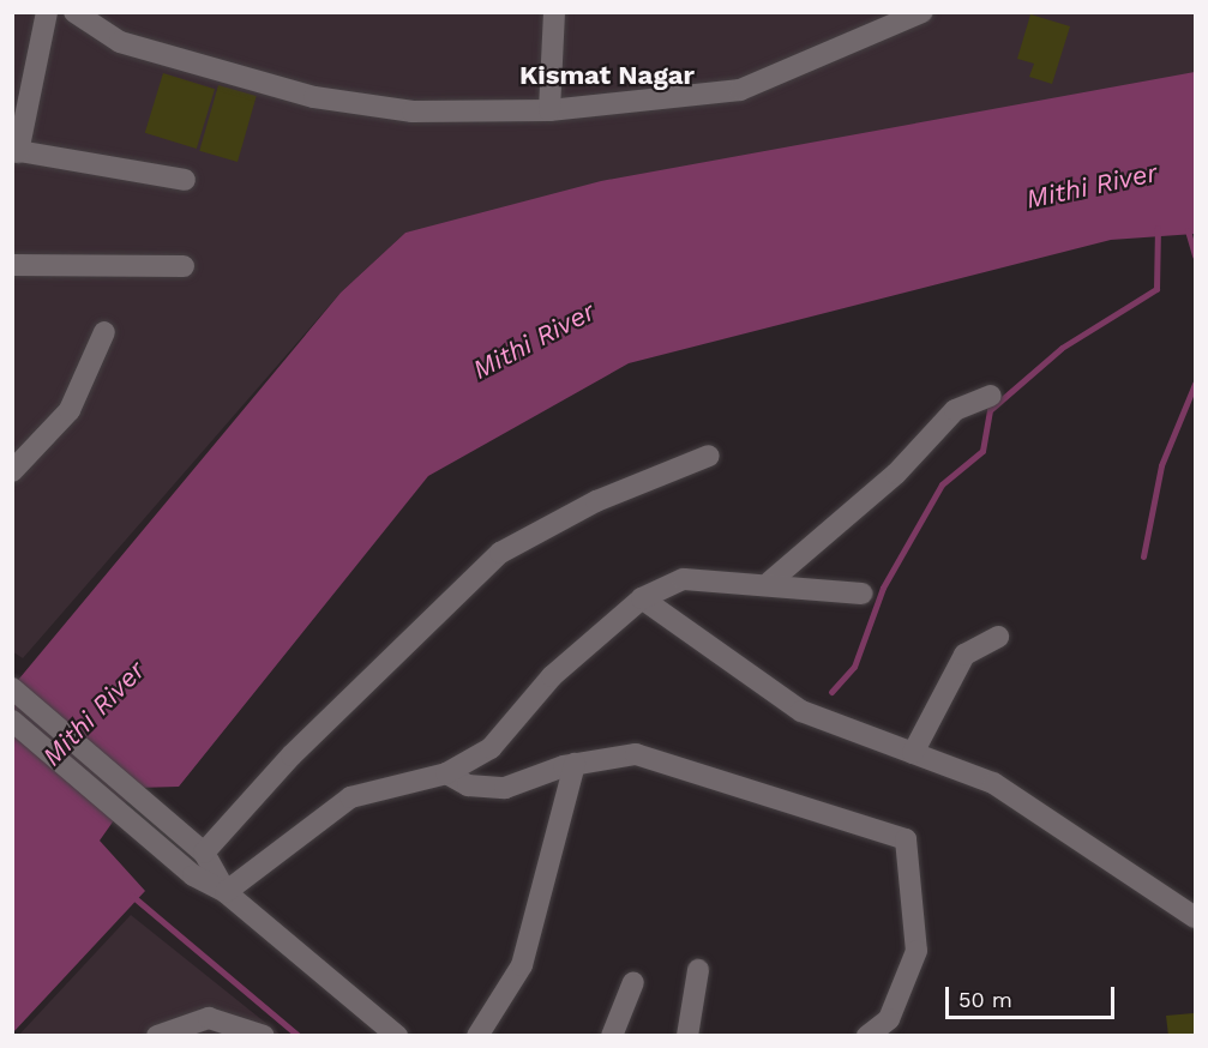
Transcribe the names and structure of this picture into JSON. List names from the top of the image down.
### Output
{
  "districts": ["Kismat Nagar"],
  "water": ["Mithi River"],
  "scale_bar": "50 m"
}
